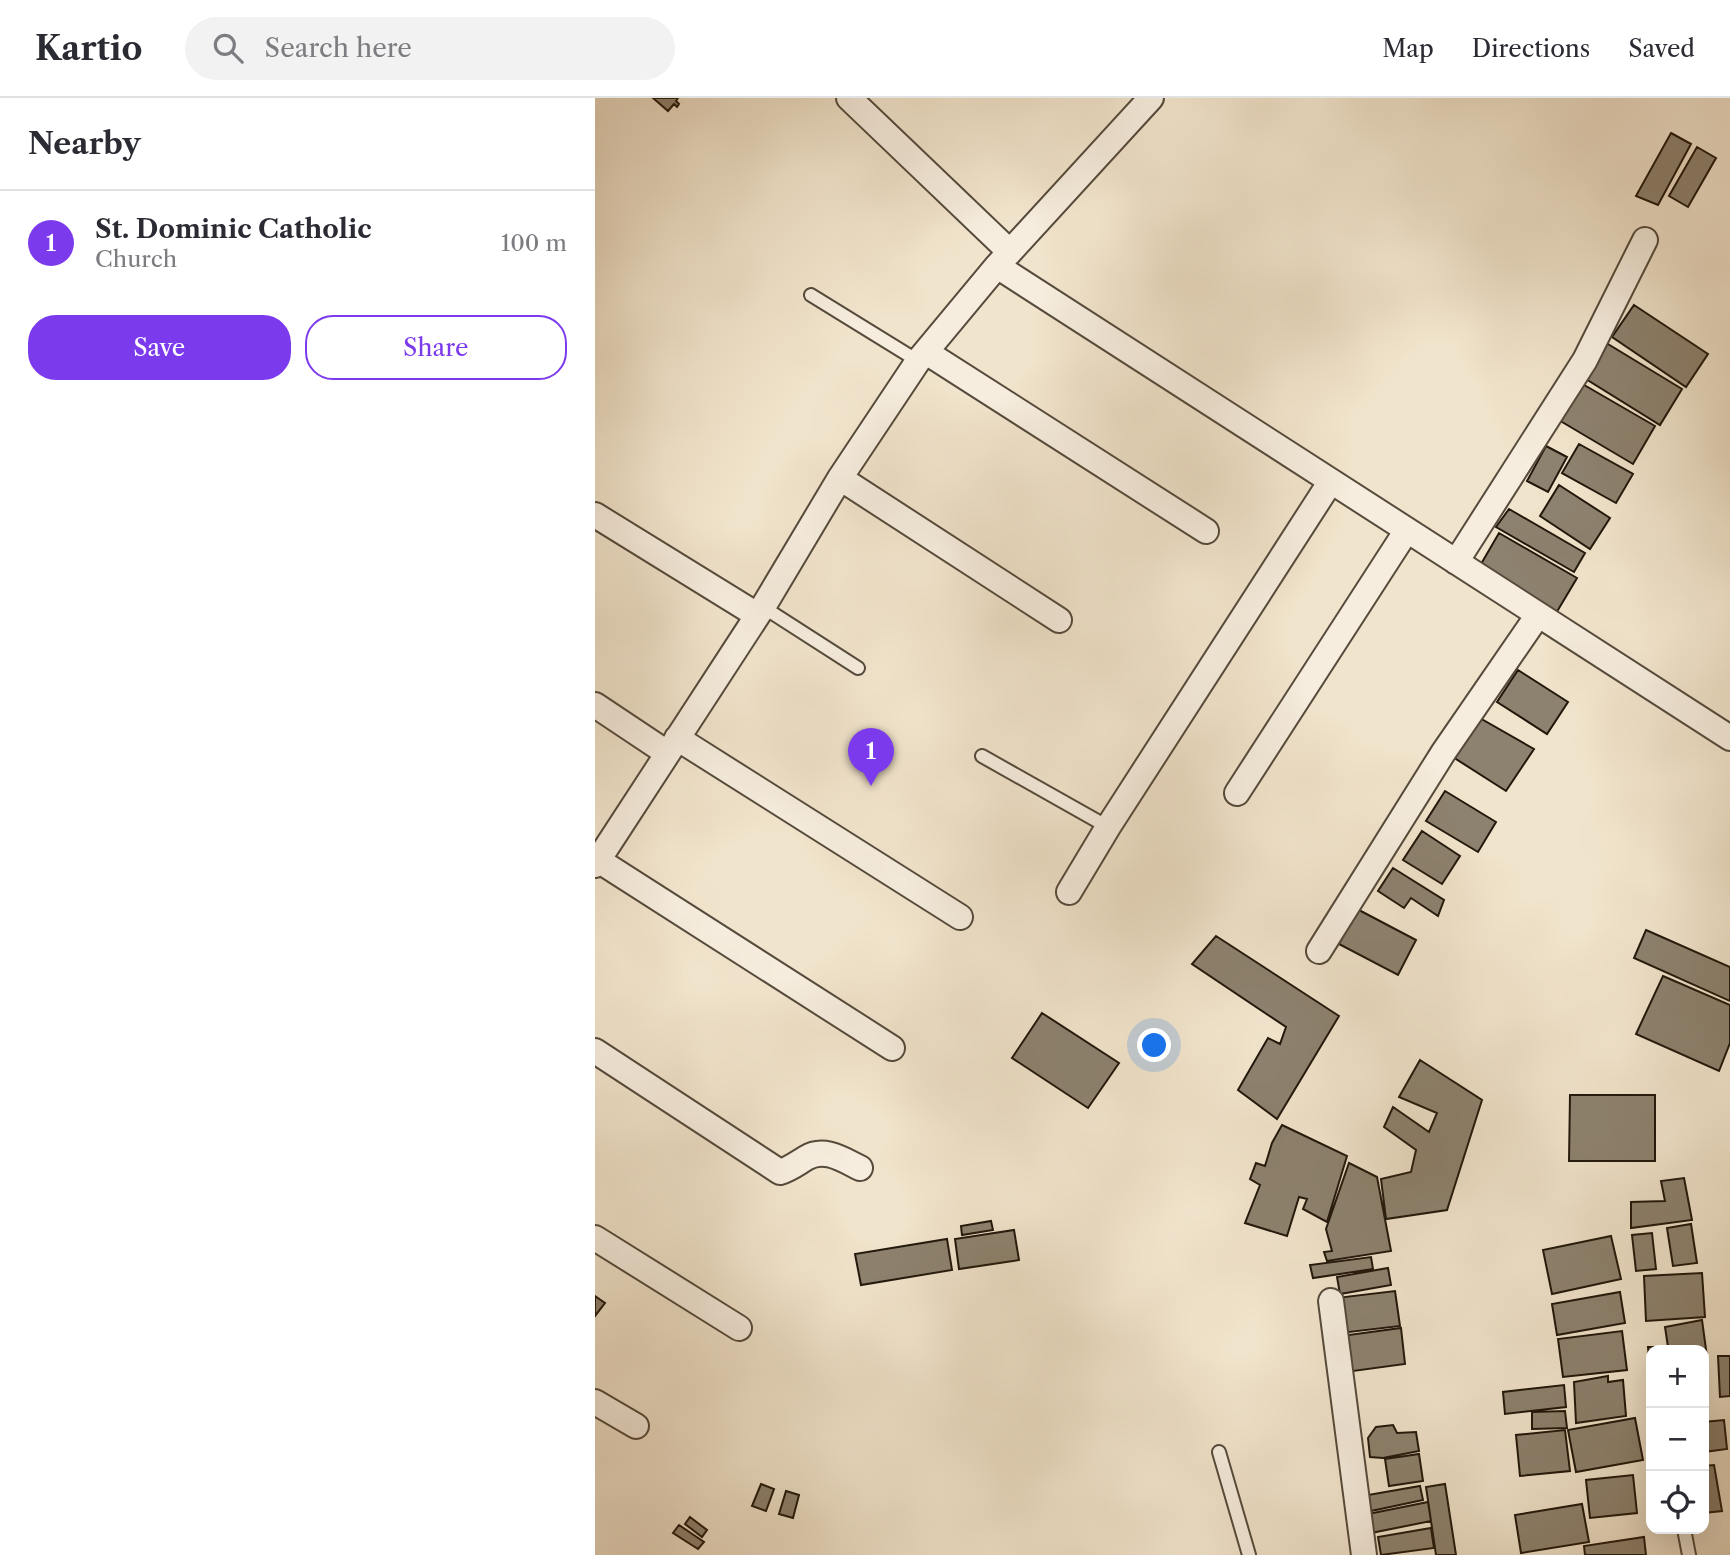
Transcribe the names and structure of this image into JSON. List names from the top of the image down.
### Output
{
  "page": {
    "header": "Kartio",
    "search": "Search here",
    "nav": ["Map", "Directions", "Saved"],
    "heading": "Nearby",
    "list": [
      {
        "mark": "1",
        "name": "St. Dominic Catholic",
        "note": "Church",
        "value": "100 m"
      }
    ],
    "buttons": ["Save", "Share"],
    "pins": "1",
    "map_buttons": ["+", "−"]
  }
}
